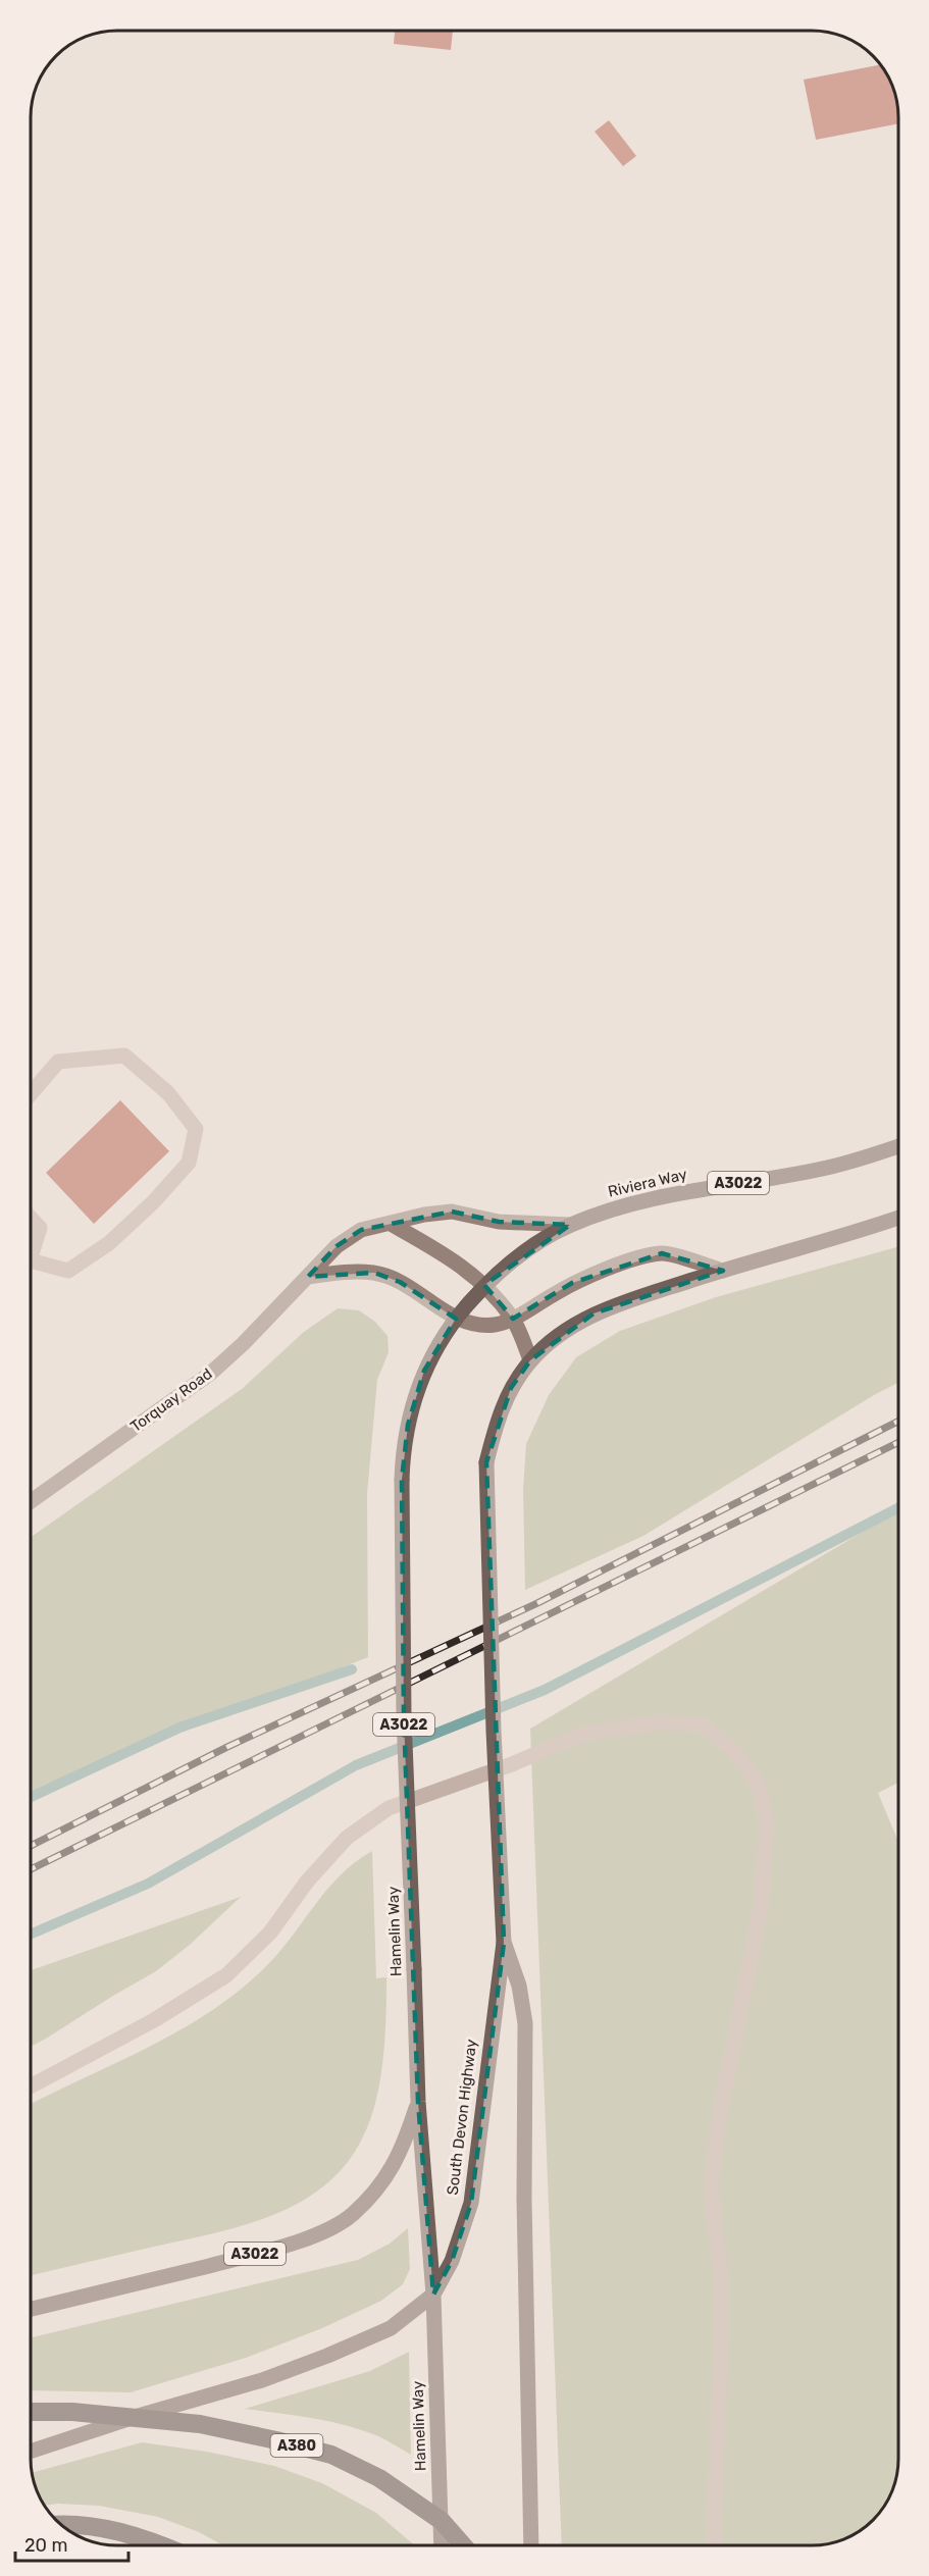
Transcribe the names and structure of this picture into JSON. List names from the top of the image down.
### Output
{
  "streets": {
    "highway": ["South Devon Highway", "A380"],
    "main road": ["Riviera Way", "A3022", "Hamelin Way"],
    "street": ["Torquay Road"]
  },
  "crossings": [
    ["Riviera Way", "A3022"],
    ["Riviera Way", "Torquay Road"],
    ["A3022", "Hamelin Way"],
    ["Hamelin Way", "South Devon Highway"]
  ],
  "scale_bar": "20 m"
}
